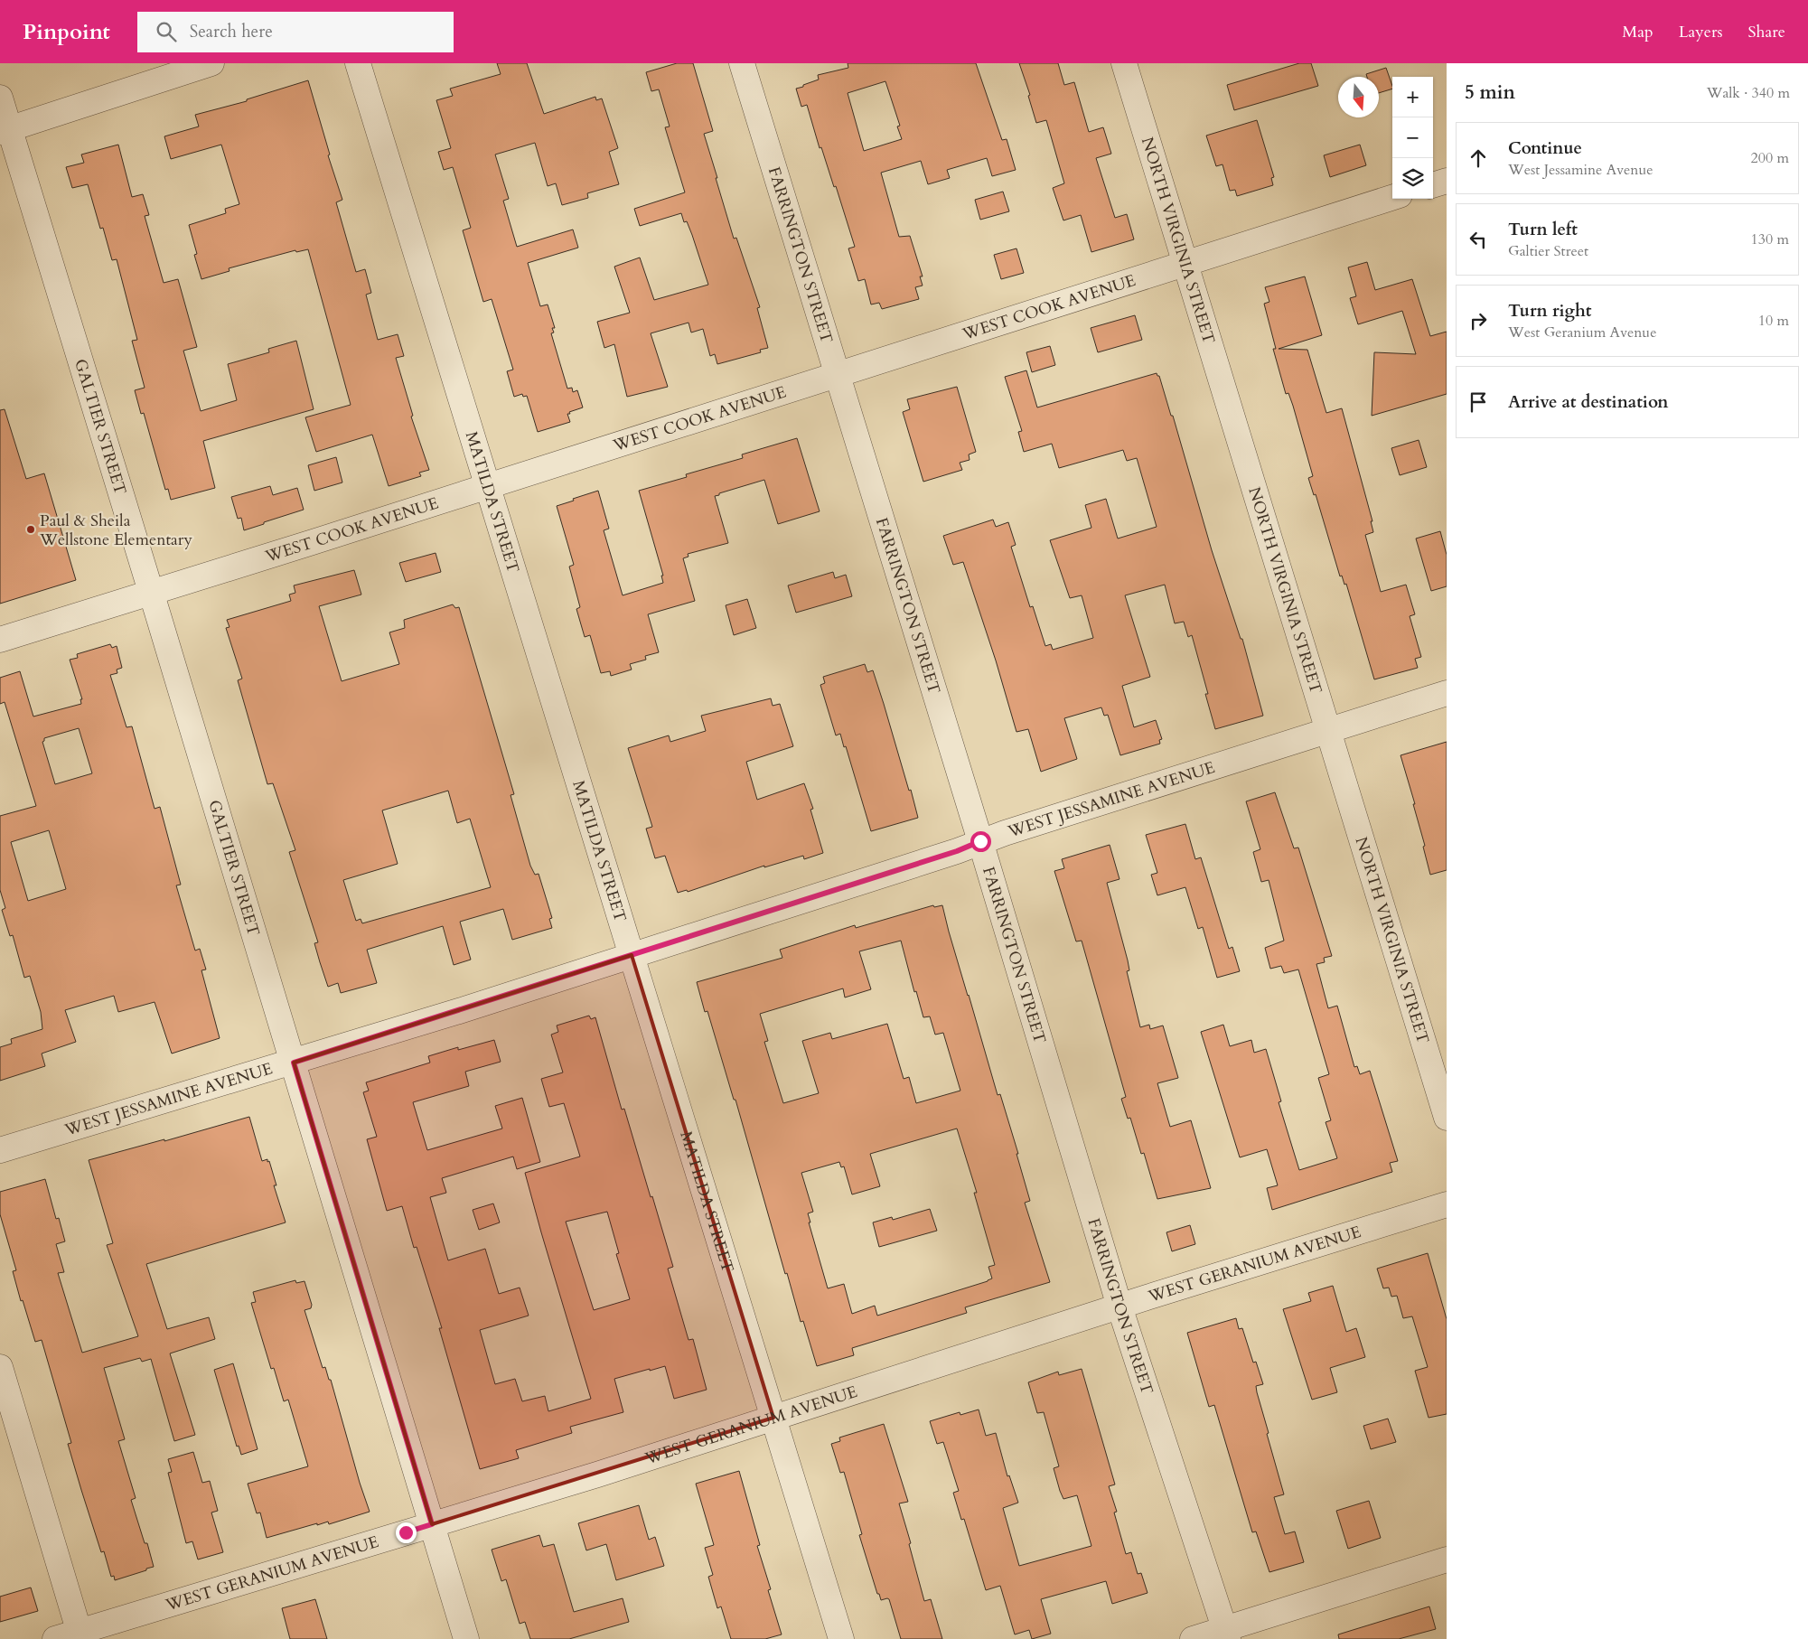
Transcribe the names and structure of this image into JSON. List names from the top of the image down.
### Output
{
  "streets": {
    "street": [
      "NORTH VIRGINIA STREET",
      "FARRINGTON STREET",
      "WEST COOK AVENUE",
      "GALTIER STREET",
      "MATILDA STREET",
      "WEST JESSAMINE AVENUE",
      "WEST GERANIUM AVENUE"
    ]
  },
  "crossings": [
    ["NORTH VIRGINIA STREET", "WEST COOK AVENUE"],
    ["NORTH VIRGINIA STREET", "WEST JESSAMINE AVENUE"],
    ["FARRINGTON STREET", "WEST COOK AVENUE"],
    ["FARRINGTON STREET", "WEST JESSAMINE AVENUE"],
    ["FARRINGTON STREET", "WEST GERANIUM AVENUE"],
    ["WEST COOK AVENUE", "GALTIER STREET"],
    ["WEST COOK AVENUE", "MATILDA STREET"],
    ["GALTIER STREET", "WEST JESSAMINE AVENUE"],
    ["GALTIER STREET", "WEST GERANIUM AVENUE"],
    ["MATILDA STREET", "WEST JESSAMINE AVENUE"],
    ["MATILDA STREET", "WEST GERANIUM AVENUE"]
  ],
  "places": ["Paul & Sheila Wellstone Elementary"],
  "north": "bottom",
  "page": {
    "header": "Pinpoint",
    "search": "Search here",
    "nav": ["Map", "Layers", "Share"],
    "heading": ["5 min", "Walk · 340 m"],
    "map_buttons": ["+", "−"],
    "list": [
      ["Continue", "West Jessamine Avenue", "200 m"],
      ["Turn left", "Galtier Street", "130 m"],
      ["Turn right", "West Geranium Avenue", "10 m"],
      "Arrive at destination"
    ]
  }
}
